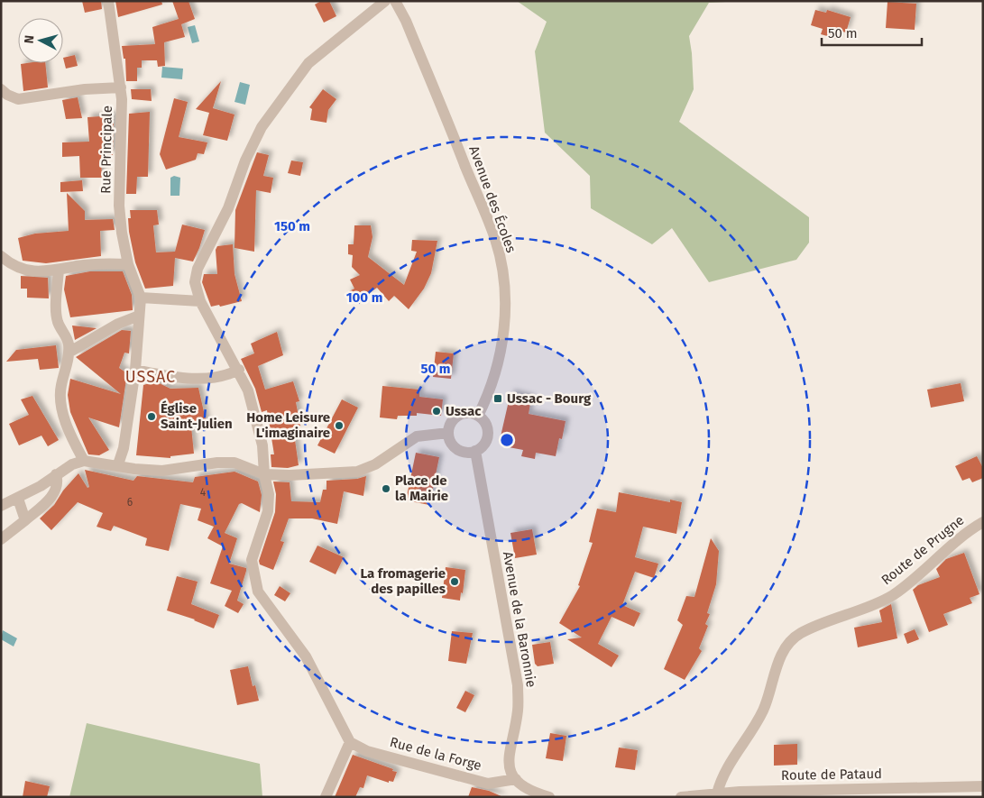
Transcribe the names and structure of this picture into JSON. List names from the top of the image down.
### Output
{
  "streets": {
    "street": [
      "Rue Principale",
      "Avenue des Écoles",
      "Route de Prugne",
      "Avenue de la Baronnie",
      "Rue de la Forge",
      "Route de Pataud"
    ]
  },
  "crossings": [
    ["Avenue des Écoles", "Avenue de la Baronnie"],
    ["Route de Prugne", "Route de Pataud"],
    ["Avenue de la Baronnie", "Rue de la Forge"]
  ],
  "districts": ["USSAC"],
  "places": {
    "transit": ["Ussac - Bourg"],
    "other": [
      "Ussac",
      "Église Saint-Julien",
      "Home Leisure L'imaginaire",
      "Place de la Mairie",
      "La fromagerie des papilles"
    ]
  },
  "house_numbers": ["4", "6"],
  "scale_bar": "50 m",
  "north": "left",
  "rings": ["150 m", "100 m", "50 m"]
}
